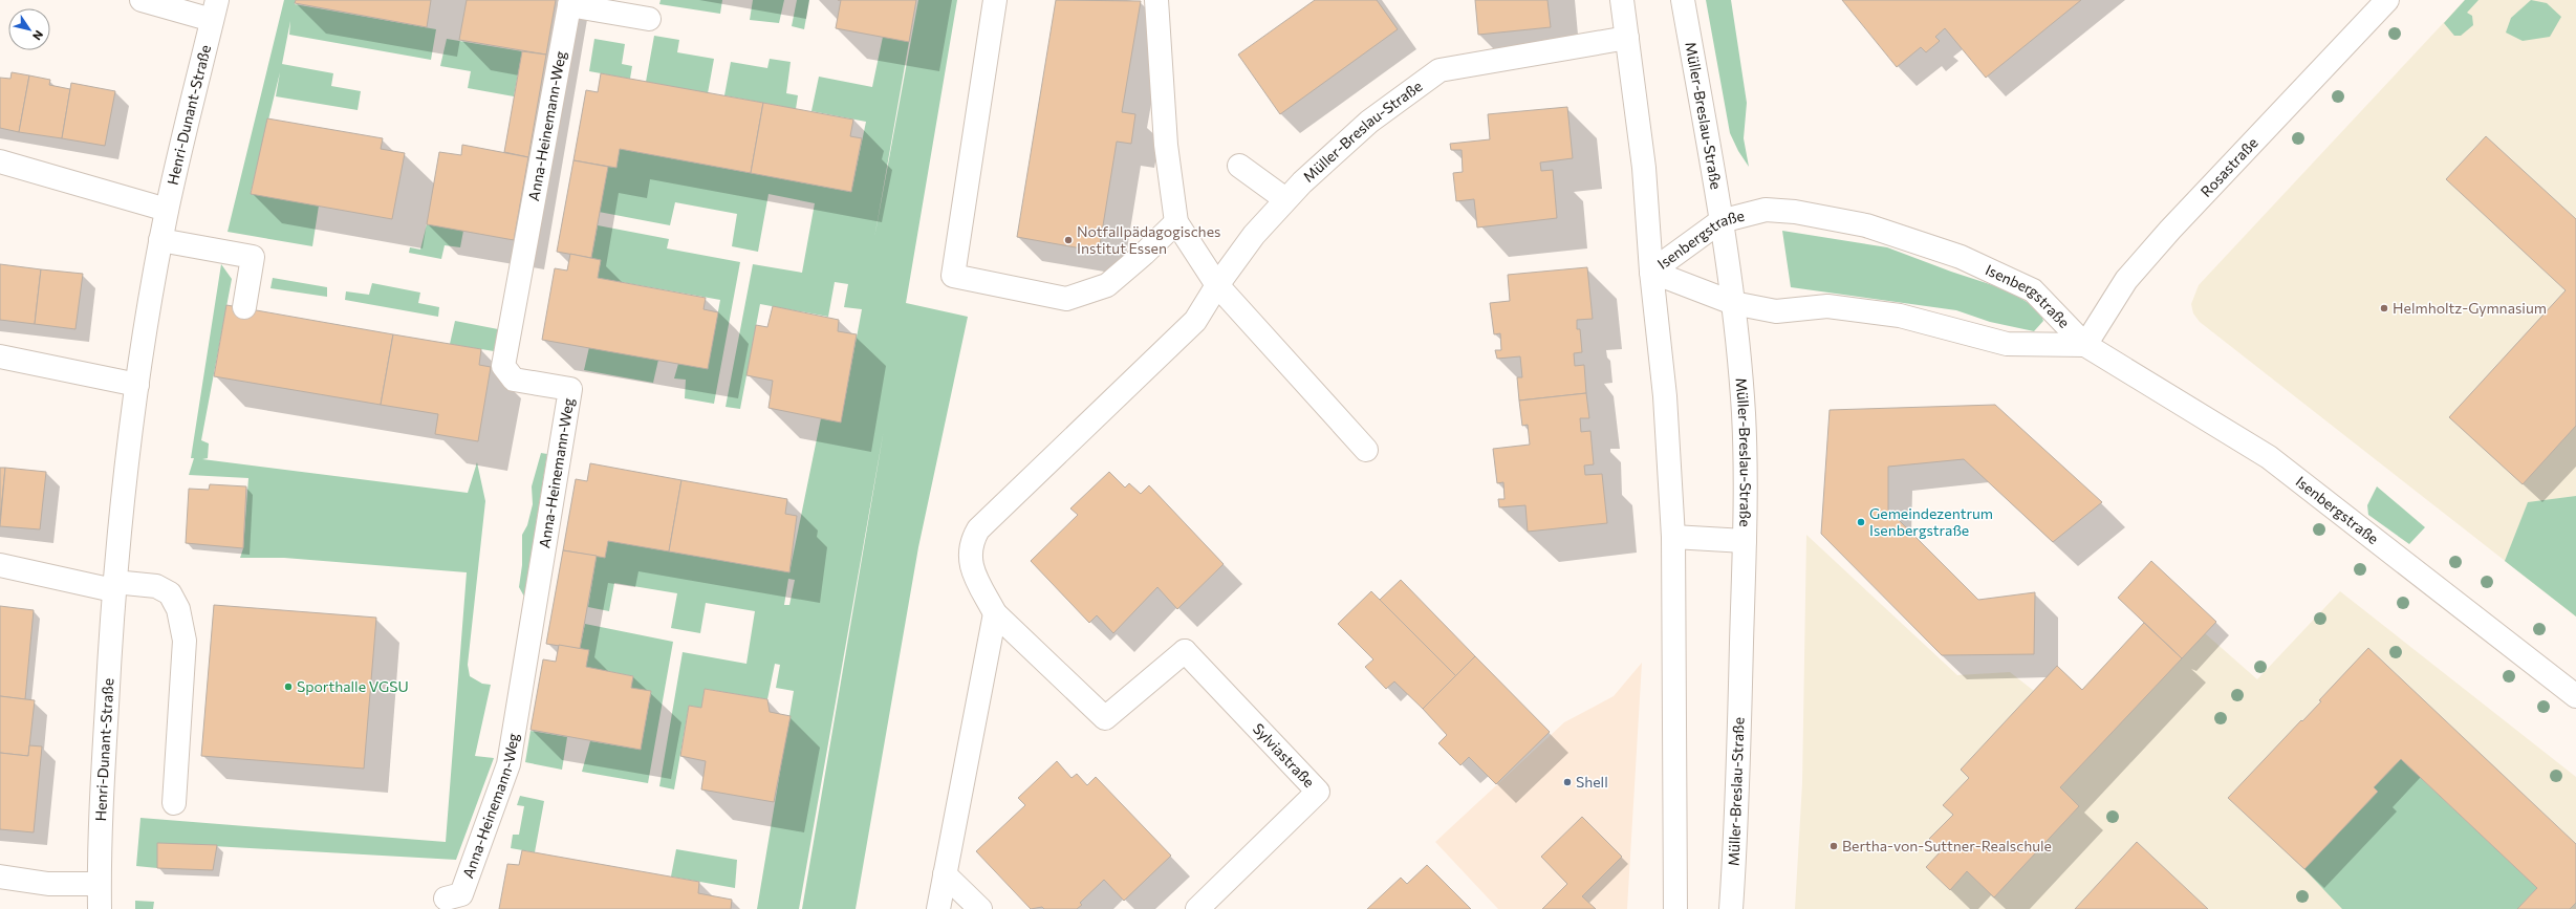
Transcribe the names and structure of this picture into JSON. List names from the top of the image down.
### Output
{
  "streets": {
    "street": [
      "Henri-Dunant-Straße",
      "Müller-Breslau-Straße",
      "Anna-Heinemann-Weg",
      "Rosastraße",
      "Isenbergstraße",
      "Sylviastraße"
    ]
  },
  "crossings": [
    ["Müller-Breslau-Straße", "Isenbergstraße"],
    ["Müller-Breslau-Straße", "Sylviastraße"],
    ["Rosastraße", "Isenbergstraße"]
  ],
  "places": [
    "Notfallpädagogisches Institut Essen",
    "Helmholtz-Gymnasium",
    "Gemeindezentrum Isenbergstraße",
    "Sporthalle VGSU",
    "Shell",
    "Bertha-von-Suttner-Realschule"
  ],
  "north": "bottom right"
}
